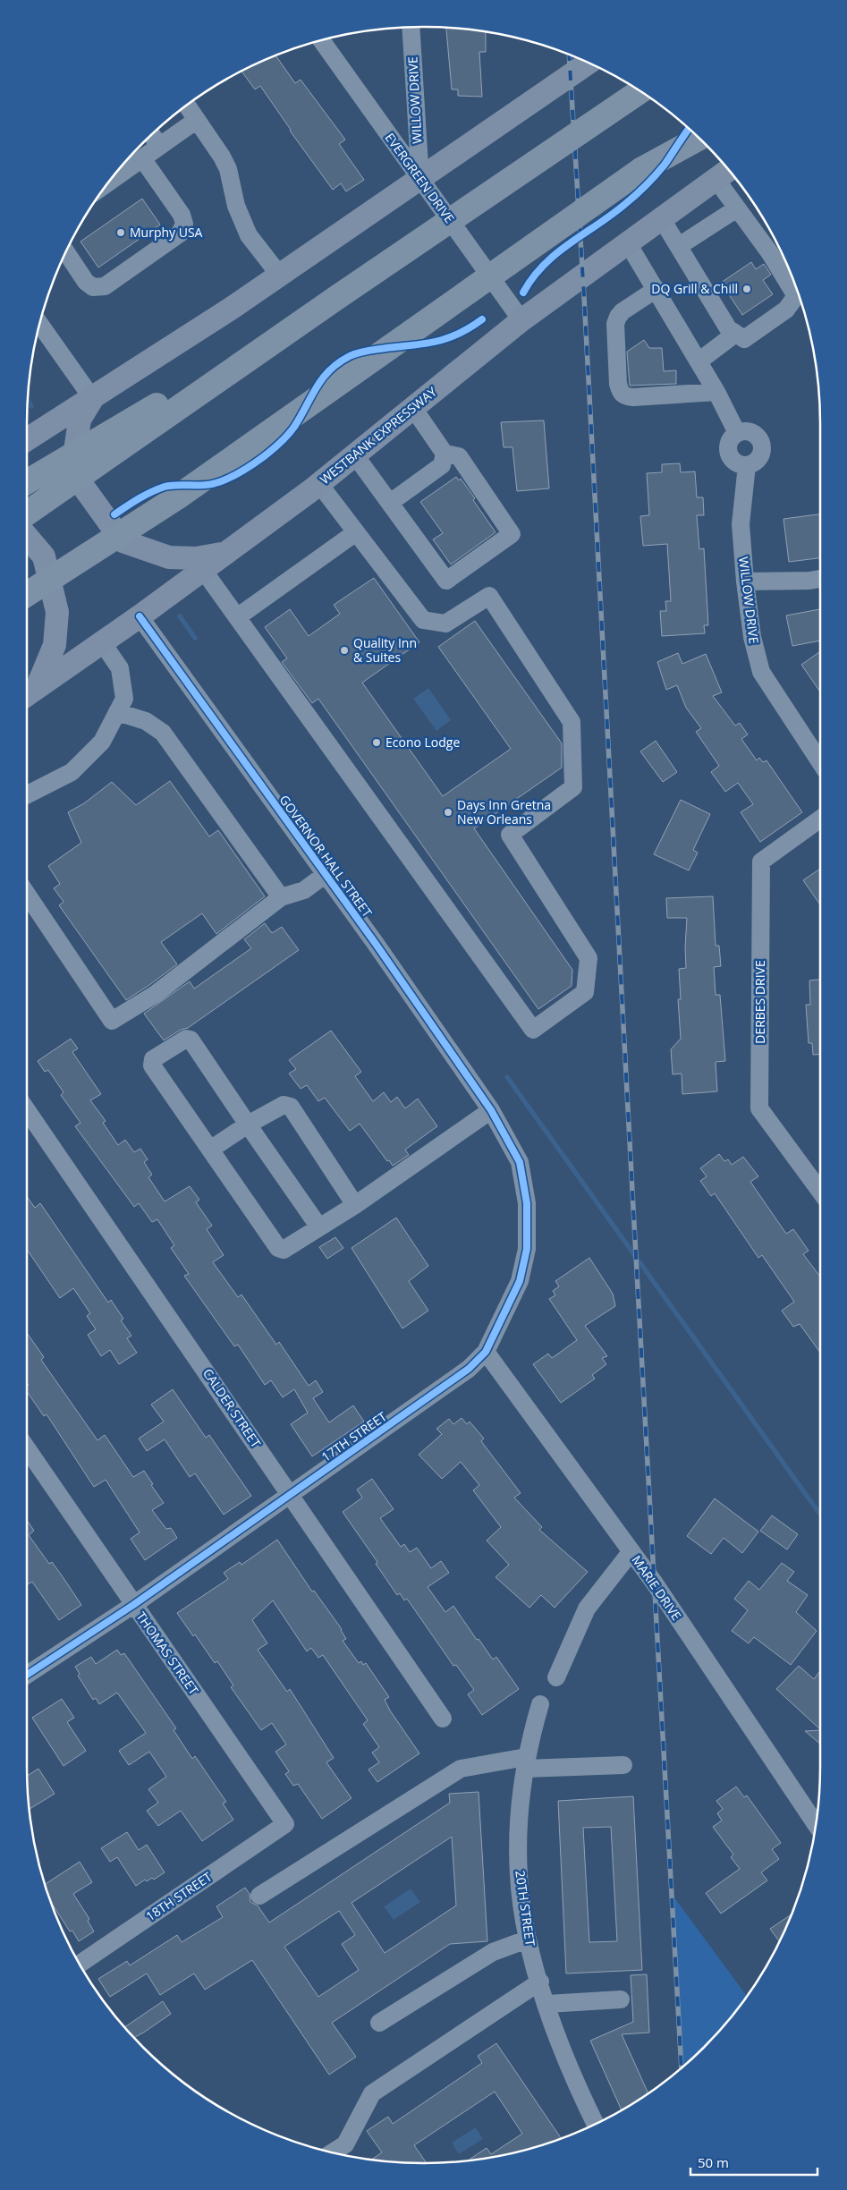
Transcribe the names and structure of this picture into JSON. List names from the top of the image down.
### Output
{
  "streets": {
    "main road": ["WESTBANK EXPRESSWAY"],
    "street": [
      "WILLOW DRIVE",
      "EVERGREEN DRIVE",
      "GOVERNOR HALL STREET",
      "DERBES DRIVE",
      "CALDER STREET",
      "17TH STREET",
      "MARIE DRIVE",
      "THOMAS STREET",
      "18TH STREET",
      "20TH STREET"
    ]
  },
  "crossings": [
    ["WILLOW DRIVE", "EVERGREEN DRIVE"],
    ["EVERGREEN DRIVE", "WESTBANK EXPRESSWAY"],
    ["WESTBANK EXPRESSWAY", "GOVERNOR HALL STREET"],
    ["GOVERNOR HALL STREET", "17TH STREET"],
    ["CALDER STREET", "17TH STREET"],
    ["17TH STREET", "MARIE DRIVE"],
    ["17TH STREET", "THOMAS STREET"],
    ["THOMAS STREET", "18TH STREET"]
  ],
  "places": [
    "Murphy USA",
    "DQ Grill & Chill",
    "Quality Inn & Suites",
    "Econo Lodge",
    "Days Inn Gretna New Orleans"
  ],
  "scale_bar": "50 m"
}
